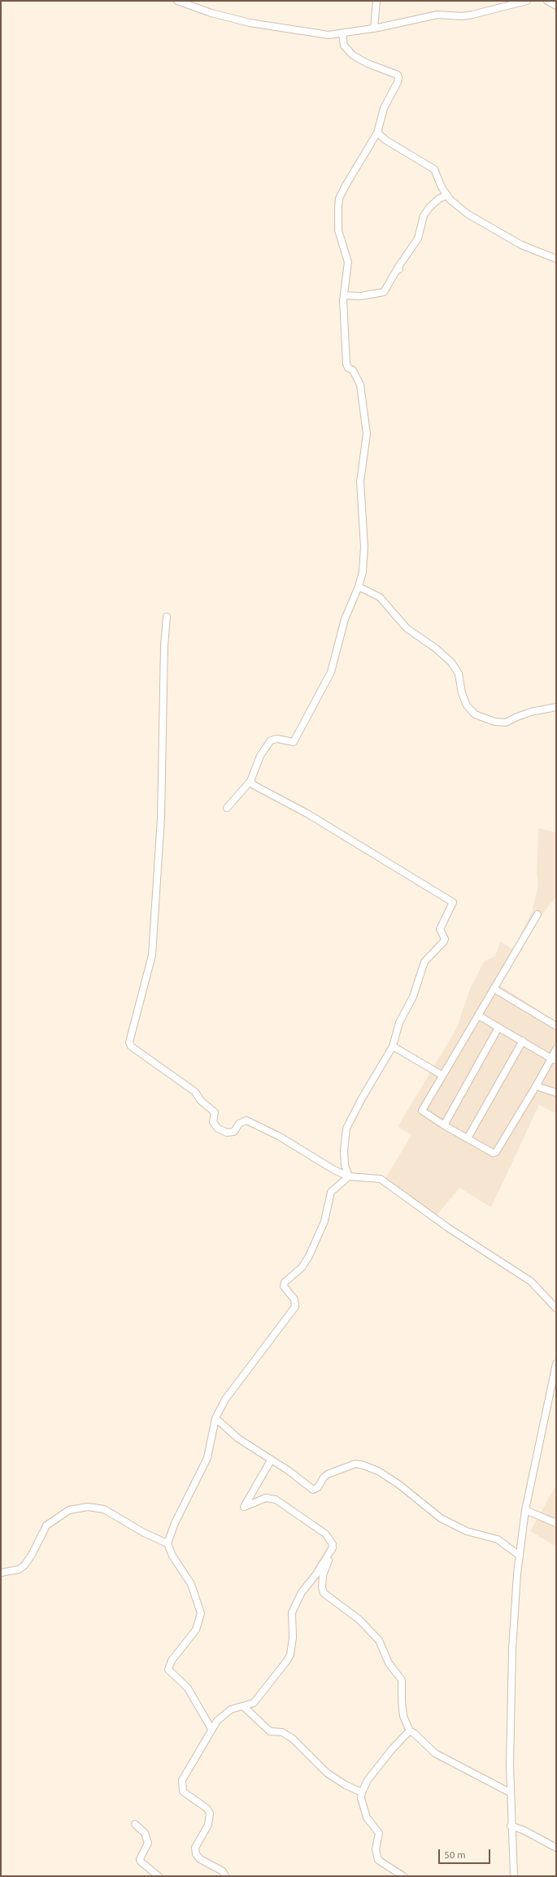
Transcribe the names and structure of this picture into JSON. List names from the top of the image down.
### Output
{
  "scale_bar": "50 m"
}
